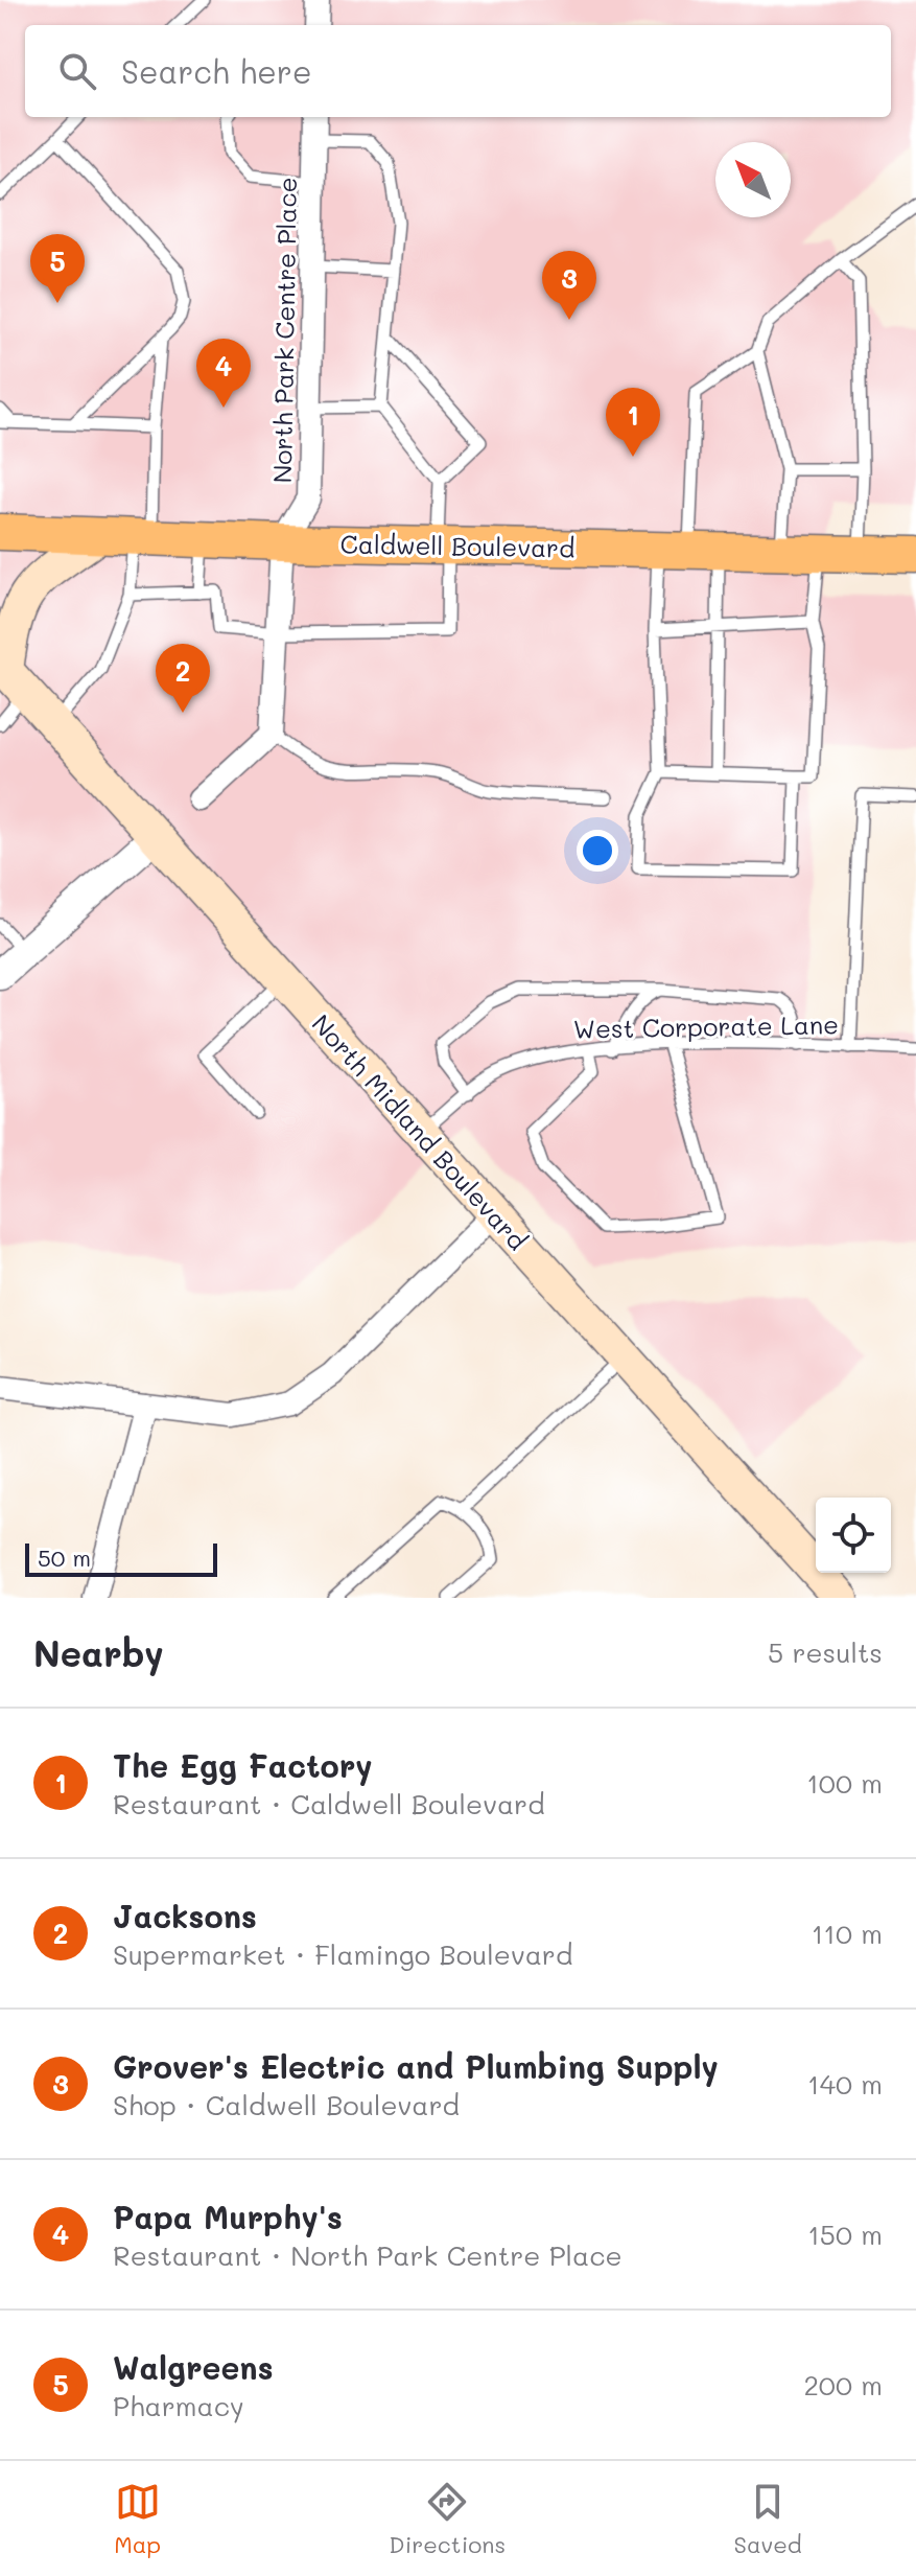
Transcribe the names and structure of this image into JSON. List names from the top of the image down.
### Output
{
  "streets": {
    "main road": ["Caldwell Boulevard", "North Midland Boulevard"],
    "street": ["North Park Centre Place"],
    "lane": ["West Corporate Lane"]
  },
  "crossings": [
    ["North Park Centre Place", "Caldwell Boulevard"],
    ["West Corporate Lane", "North Midland Boulevard"]
  ],
  "scale_bar": "50 m",
  "north": "top left",
  "page": {
    "search": "Search here",
    "pins": [
      "5",
      "3",
      "4",
      "1",
      "2"
    ],
    "scale": "50 m",
    "heading": ["Nearby", "5 results"],
    "list": [
      {
        "mark": "1",
        "name": "The Egg Factory",
        "note": "Restaurant · Caldwell Boulevard",
        "value": "100 m"
      },
      {
        "mark": "2",
        "name": "Jacksons",
        "note": "Supermarket · Flamingo Boulevard",
        "value": "110 m"
      },
      {
        "mark": "3",
        "name": "Grover's Electric and Plumbing Supply",
        "note": "Shop · Caldwell Boulevard",
        "value": "140 m"
      },
      {
        "mark": "4",
        "name": "Papa Murphy's",
        "note": "Restaurant · North Park Centre Place",
        "value": "150 m"
      },
      {
        "mark": "5",
        "name": "Walgreens",
        "note": "Pharmacy",
        "value": "200 m"
      }
    ],
    "nav": ["Map", "Directions", "Saved"]
  }
}
